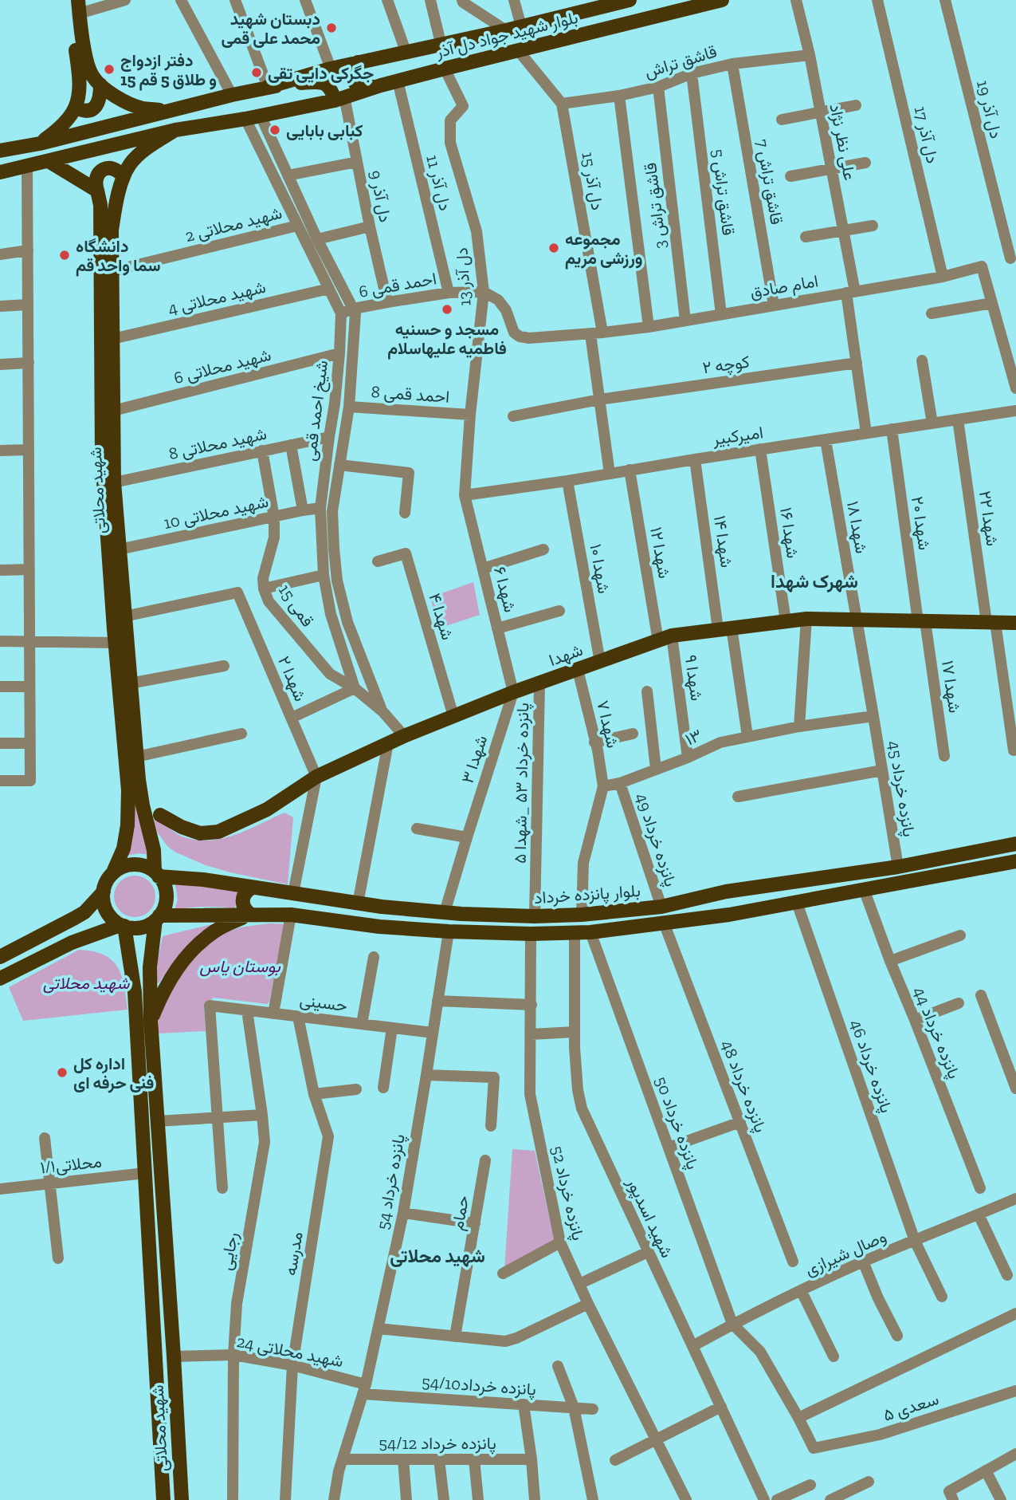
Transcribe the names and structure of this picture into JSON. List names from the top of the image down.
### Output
{
  "streets": {
    "main road": [
      "بلوار شهید جواد دل آذر",
      "شهید محلاتی",
      "شهدا",
      "بلوار پانزده خرداد"
    ],
    "street": [
      "قاشق تراش",
      "دل آذر 19",
      "دل آذر 17",
      "علی نظر نژاد",
      "دل آذر 15",
      "قاشق تراش 7",
      "دل آذر 11",
      "قاشق تراش 5",
      "دل آذر 9",
      "قاشق تراش 3",
      "شهید محلاتی 2",
      "دل آذر 13",
      "احمد قمی 6",
      "امام صادق",
      "شهید محلاتی 4",
      "کوچه ۲",
      "شهید محلاتی 6",
      "احمد قمی 8",
      "شیخ احمد قمی",
      "امیرکبیر",
      "شهید محلاتی 8",
      "شهید محلاتی 10",
      "شهدا ۲۲",
      "شهدا ۲۰",
      "شهدا ۱۸",
      "شهدا ۱۶",
      "شهدا ۱۴",
      "شهدا ۱۲",
      "شهدا ۱۰",
      "شهدا ۶",
      "قمی 15",
      "شهدا ۴",
      "شهدا ۹",
      "شهدا ۲",
      "شهدا ۱۷",
      "شهدا ۷",
      "۱۳",
      "شهدا ۳",
      "پانزده خرداد ۵۳ _شهدا ۵",
      "پانزده خرداد 45",
      "پانزده خرداد 49",
      "حسینی",
      "پانزده خرداد 44",
      "پانزده خرداد 46",
      "پانزده خرداد 48",
      "پانزده خرداد 50",
      "محلاتی۱/۱",
      "پانزده خرداد 54",
      "پانزده خرداد 52",
      "حمام",
      "شهید اسدپور",
      "رجایی",
      "وصال شیرازی",
      "مدرسه",
      "شهید محلاتی 24",
      "پانزده خرداد54/10",
      "سعدی ۵",
      "پانزده خرداد 54/12"
    ]
  },
  "crossings": [
    ["بلوار شهید جواد دل آذر", "دل آذر 15"],
    ["بلوار شهید جواد دل آذر", "دل آذر 11"],
    ["بلوار شهید جواد دل آذر", "دل آذر 9"],
    ["بلوار شهید جواد دل آذر", "دل آذر 13"],
    ["بلوار شهید جواد دل آذر", "شیخ احمد قمی"],
    ["بلوار شهید جواد دل آذر", "شهید محلاتی"],
    ["قاشق تراش", "علی نظر نژاد"],
    ["قاشق تراش", "دل آذر 15"],
    ["قاشق تراش", "قاشق تراش 7"],
    ["قاشق تراش", "قاشق تراش 5"],
    ["قاشق تراش", "قاشق تراش 3"],
    ["دل آذر 17", "امام صادق"],
    ["علی نظر نژاد", "امام صادق"],
    ["علی نظر نژاد", "کوچه ۲"],
    ["علی نظر نژاد", "امیرکبیر"],
    ["دل آذر 15", "امام صادق"],
    ["قاشق تراش 7", "امام صادق"],
    ["دل آذر 11", "احمد قمی 6"],
    ["قاشق تراش 5", "امام صادق"],
    ["دل آذر 9", "احمد قمی 6"],
    ["قاشق تراش 3", "امام صادق"],
    ["شهید محلاتی 2", "شیخ احمد قمی"],
    ["شهید محلاتی 2", "شهید محلاتی"],
    ["دل آذر 13", "احمد قمی 6"],
    ["دل آذر 13", "احمد قمی 8"],
    ["دل آذر 13", "امیرکبیر"],
    ["دل آذر 13", "شهدا ۶"],
    ["احمد قمی 6", "شیخ احمد قمی"],
    ["شهید محلاتی 4", "شیخ احمد قمی"],
    ["شهید محلاتی 4", "شهید محلاتی"],
    ["شهید محلاتی 6", "شیخ احمد قمی"],
    ["شهید محلاتی 6", "شهید محلاتی"],
    ["احمد قمی 8", "شیخ احمد قمی"],
    ["شیخ احمد قمی", "شهید محلاتی 8"],
    ["شیخ احمد قمی", "شهید محلاتی 10"],
    ["شیخ احمد قمی", "قمی 15"],
    ["شیخ احمد قمی", "شهدا"],
    ["امیرکبیر", "شهدا ۲۲"],
    ["امیرکبیر", "شهدا ۲۰"],
    ["امیرکبیر", "شهدا ۱۸"],
    ["امیرکبیر", "شهدا ۱۶"],
    ["امیرکبیر", "شهدا ۱۴"],
    ["امیرکبیر", "شهدا ۱۲"],
    ["امیرکبیر", "شهدا ۱۰"],
    ["امیرکبیر", "شهدا ۶"],
    ["شهید محلاتی 8", "شهید محلاتی"],
    ["شهید محلاتی 8", "قمی 15"],
    ["شهید محلاتی", "شهید محلاتی 10"],
    ["شهید محلاتی", "شهدا"],
    ["شهید محلاتی", "شهدا ۲"],
    ["شهید محلاتی", "بلوار پانزده خرداد"],
    ["شهید محلاتی", "محلاتی۱/۱"],
    ["شهید محلاتی", "شهید محلاتی 24"],
    ["شهید محلاتی 10", "قمی 15"],
    ["شهدا ۲۲", "شهدا"],
    ["شهدا ۲۰", "شهدا"],
    ["شهدا ۲۰", "شهدا ۱۷"],
    ["شهدا ۱۸", "شهدا"],
    ["شهدا ۱۸", "۱۳"],
    ["شهدا ۱۸", "پانزده خرداد 45"],
    ["شهدا ۱۶", "شهدا"],
    ["شهدا ۱۴", "شهدا"],
    ["شهدا ۱۴", "۱۳"],
    ["شهدا ۱۲", "شهدا"],
    ["شهدا ۱۰", "شهدا"],
    ["شهدا ۶", "شهدا"],
    ["شهدا ۶", "شهدا ۳"],
    ["شهدا ۴", "شهدا"],
    ["شهدا", "شهدا ۹"],
    ["شهدا", "شهدا ۲"],
    ["شهدا", "شهدا ۱۷"],
    ["شهدا", "شهدا ۷"],
    ["شهدا", "شهدا ۳"],
    ["شهدا", "پانزده خرداد ۵۳ _شهدا ۵"],
    ["شهدا ۹", "۱۳"],
    ["شهدا ۷", "۱۳"],
    ["۱۳", "پانزده خرداد 45"],
    ["۱۳", "پانزده خرداد 49"],
    ["شهدا ۳", "بلوار پانزده خرداد"],
    ["پانزده خرداد ۵۳ _شهدا ۵", "بلوار پانزده خرداد"],
    ["پانزده خرداد 45", "بلوار پانزده خرداد"],
    ["پانزده خرداد 49", "بلوار پانزده خرداد"],
    ["حسینی", "پانزده خرداد 54"],
    ["حسینی", "رجایی"],
    ["حسینی", "مدرسه"],
    ["پانزده خرداد 46", "وصال شیرازی"],
    ["پانزده خرداد 50", "وصال شیرازی"],
    ["پانزده خرداد 54", "شهید محلاتی 24"],
    ["پانزده خرداد 54", "پانزده خرداد54/10"],
    ["پانزده خرداد 54", "پانزده خرداد 54/12"],
    ["شهید اسدپور", "وصال شیرازی"],
    ["رجایی", "شهید محلاتی 24"],
    ["مدرسه", "شهید محلاتی 24"],
    ["شهید محلاتی 24", "پانزده خرداد54/10"]
  ],
  "districts": ["شهرک شهدا", "شهید محلاتی"],
  "parks": ["بوستان یاس", "شهید محلاتی"],
  "places": [
    "دبستان شهید محمد علی قمی",
    "دفتر ازدواج 15 و طلاق 5 قم",
    "جگرکی دایی تقی",
    "کبابی بابایی",
    "مجموعه ورزشی مریم",
    "دانشگاه سما واحد قم",
    "مسجد و حسنیه فاطمیه علیهاسلام",
    "اداره کل فنی حرفه ای"
  ]
}
